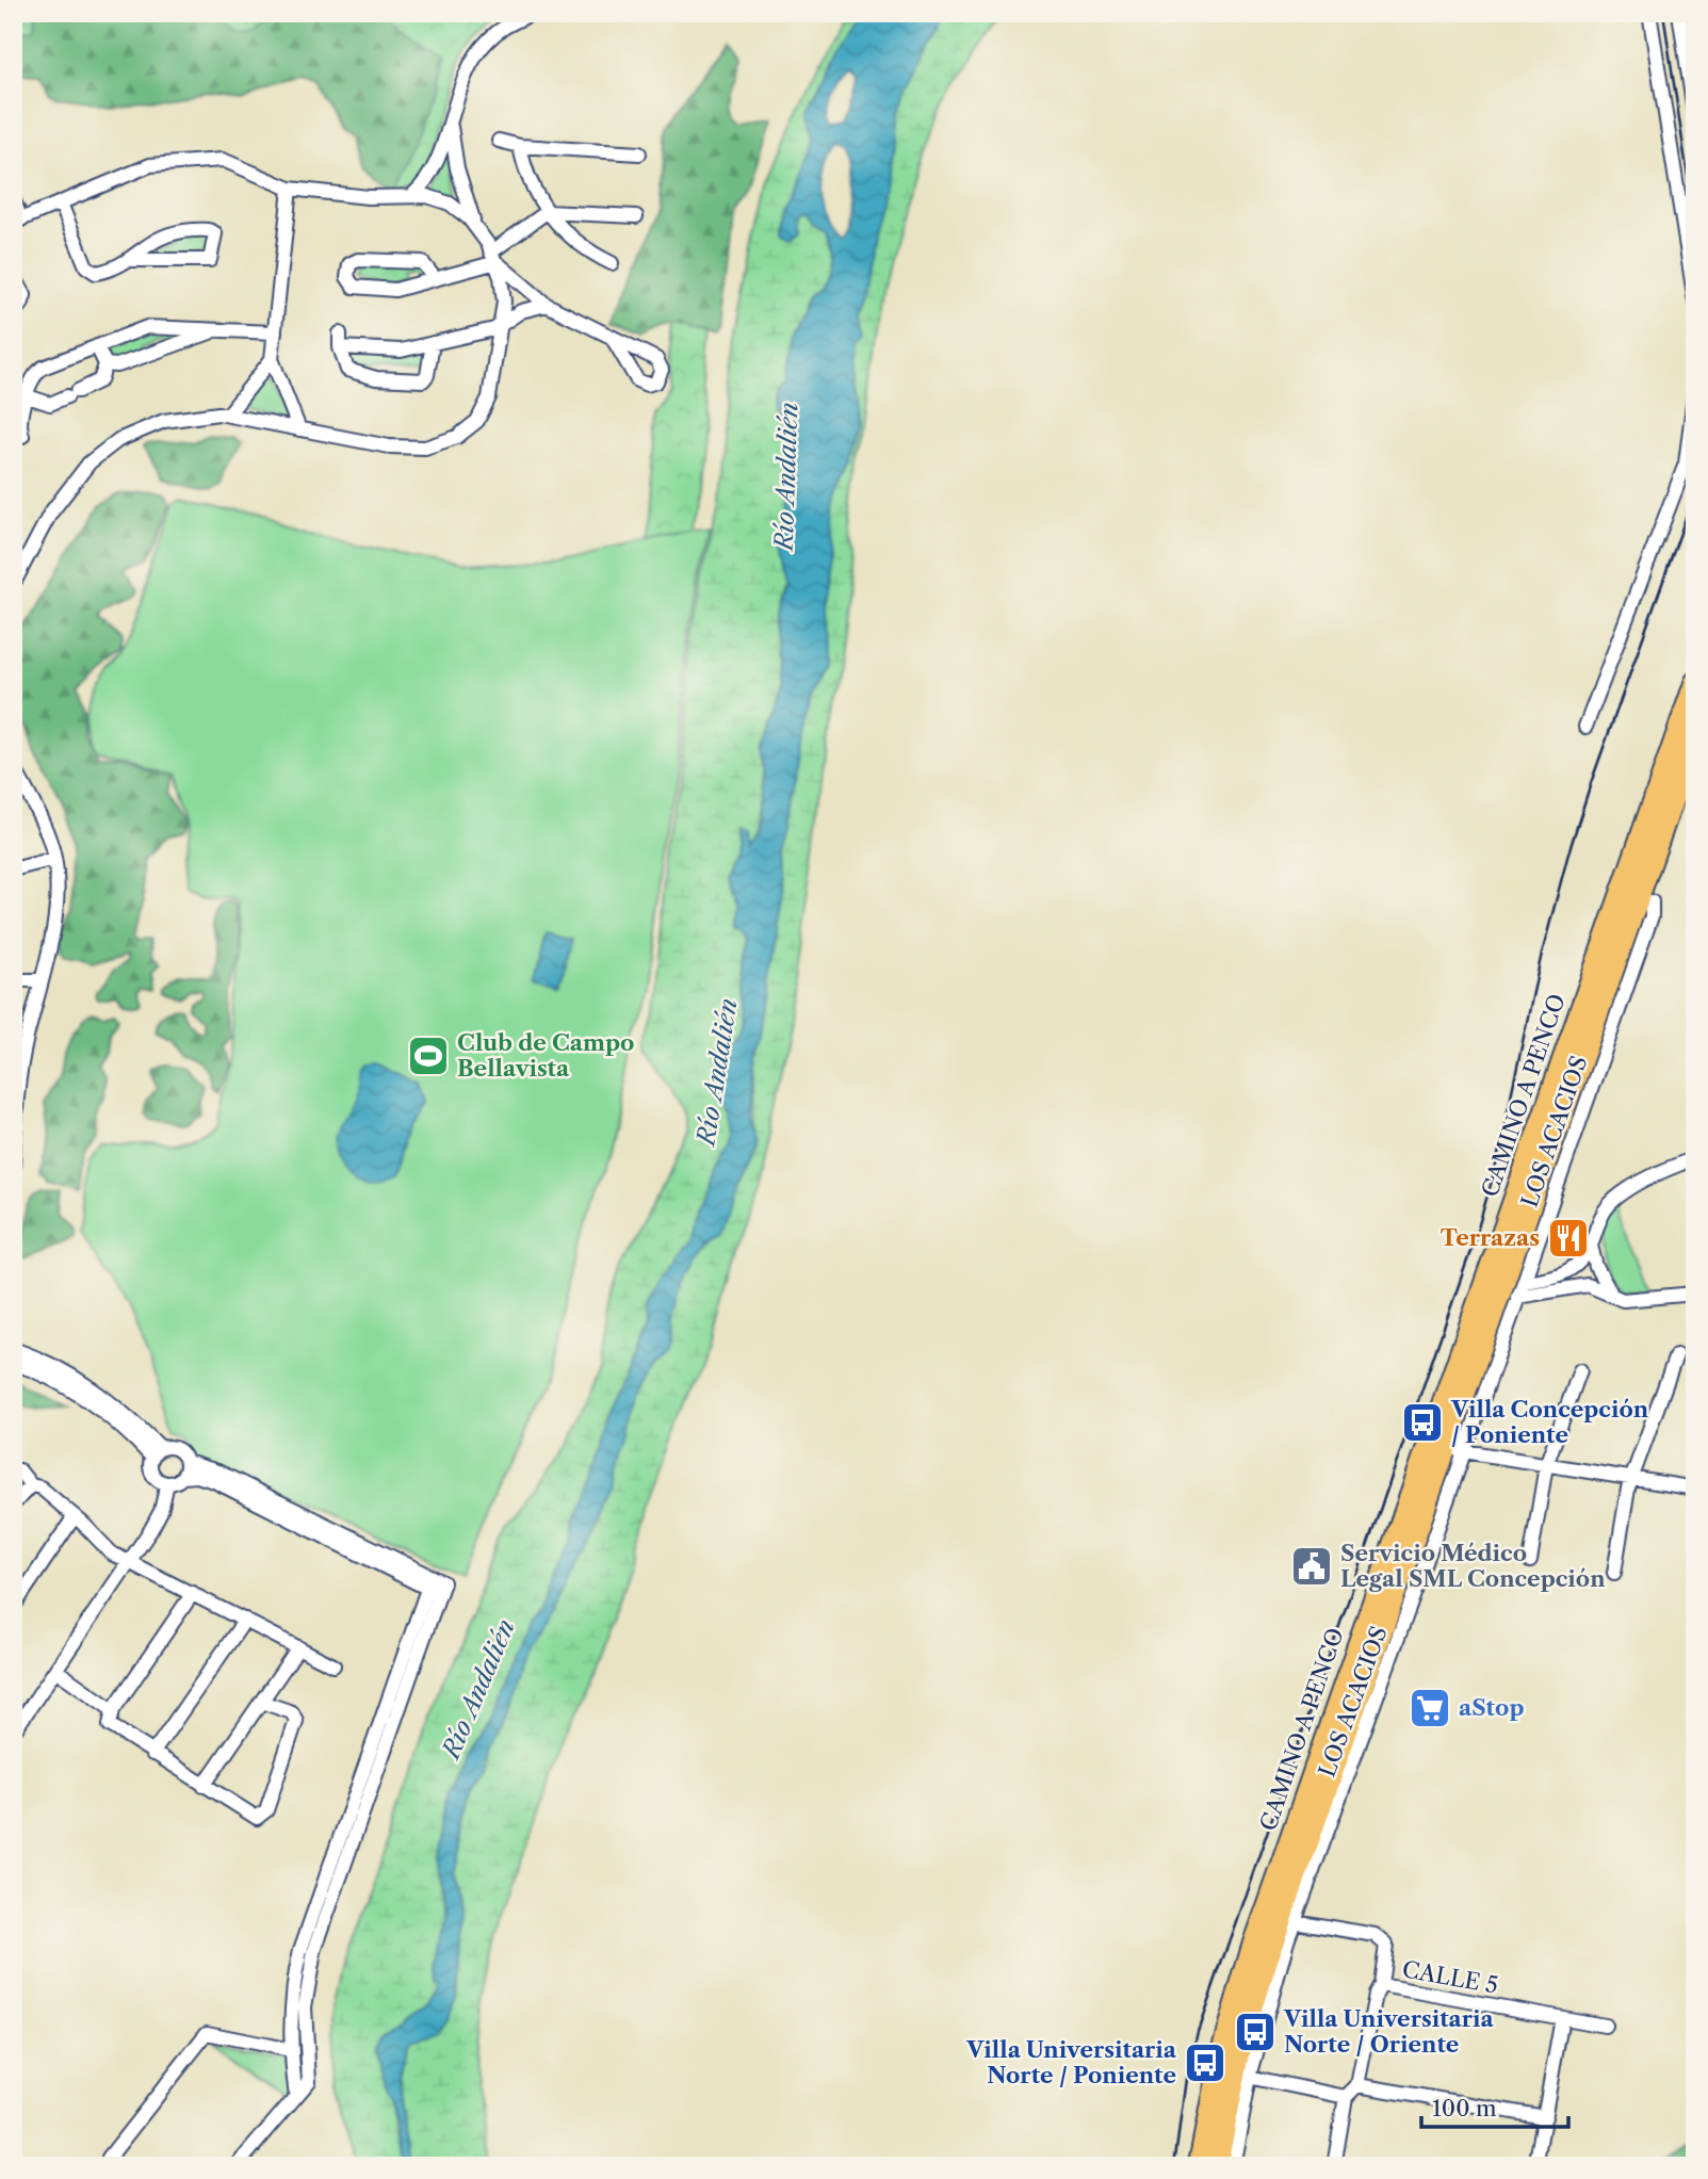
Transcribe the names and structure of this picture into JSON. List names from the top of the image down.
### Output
{
  "streets": {
    "highway": ["CAMINO A PENCO"],
    "street": ["LOS ACACIOS", "CALLE 5"]
  },
  "crossings": [
    ["CAMINO A PENCO", "LOS ACACIOS"],
    ["LOS ACACIOS", "CALLE 5"]
  ],
  "water": ["Río Andalién"],
  "places": {
    "sports": ["Club de Campo Bellavista"],
    "restaurant": ["Terrazas"],
    "bus stop": ["Villa Concepción / Poniente", "Villa Universitaria Norte / Oriente", "Villa Universitaria Norte / Poniente"],
    "public building": ["Servicio Médico Legal SML Concepción"],
    "supermarket": ["aStop"]
  },
  "scale_bar": "100 m"
}
